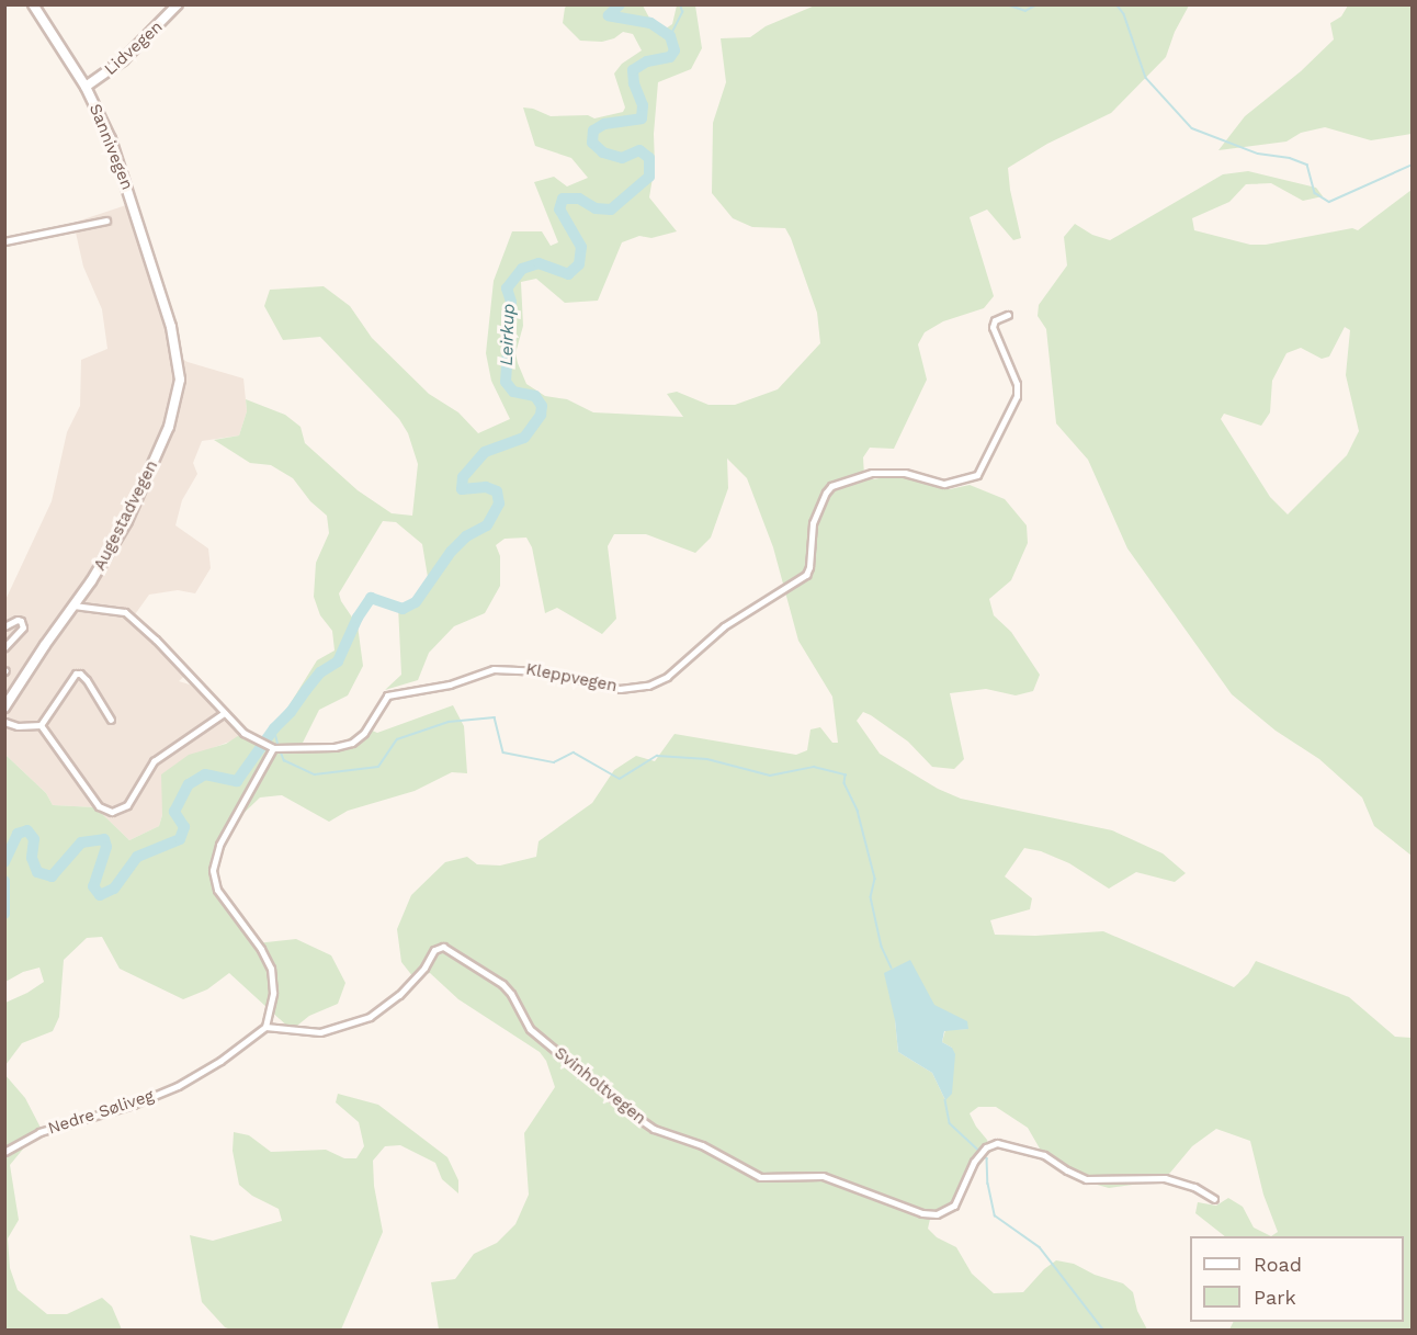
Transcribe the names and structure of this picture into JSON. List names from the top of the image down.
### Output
{
  "streets": {
    "main road": ["Lidvegen", "Sannivegen", "Augestadvegen"],
    "street": ["Kleppvegen", "Svinholtvegen", "Nedre Søliveg"]
  },
  "crossings": [
    ["Lidvegen", "Sannivegen"],
    ["Sannivegen", "Augestadvegen"],
    ["Augestadvegen", "Kleppvegen"],
    ["Svinholtvegen", "Nedre Søliveg"]
  ],
  "water": ["Leirkup"],
  "legend": ["Road", "Park"]
}
